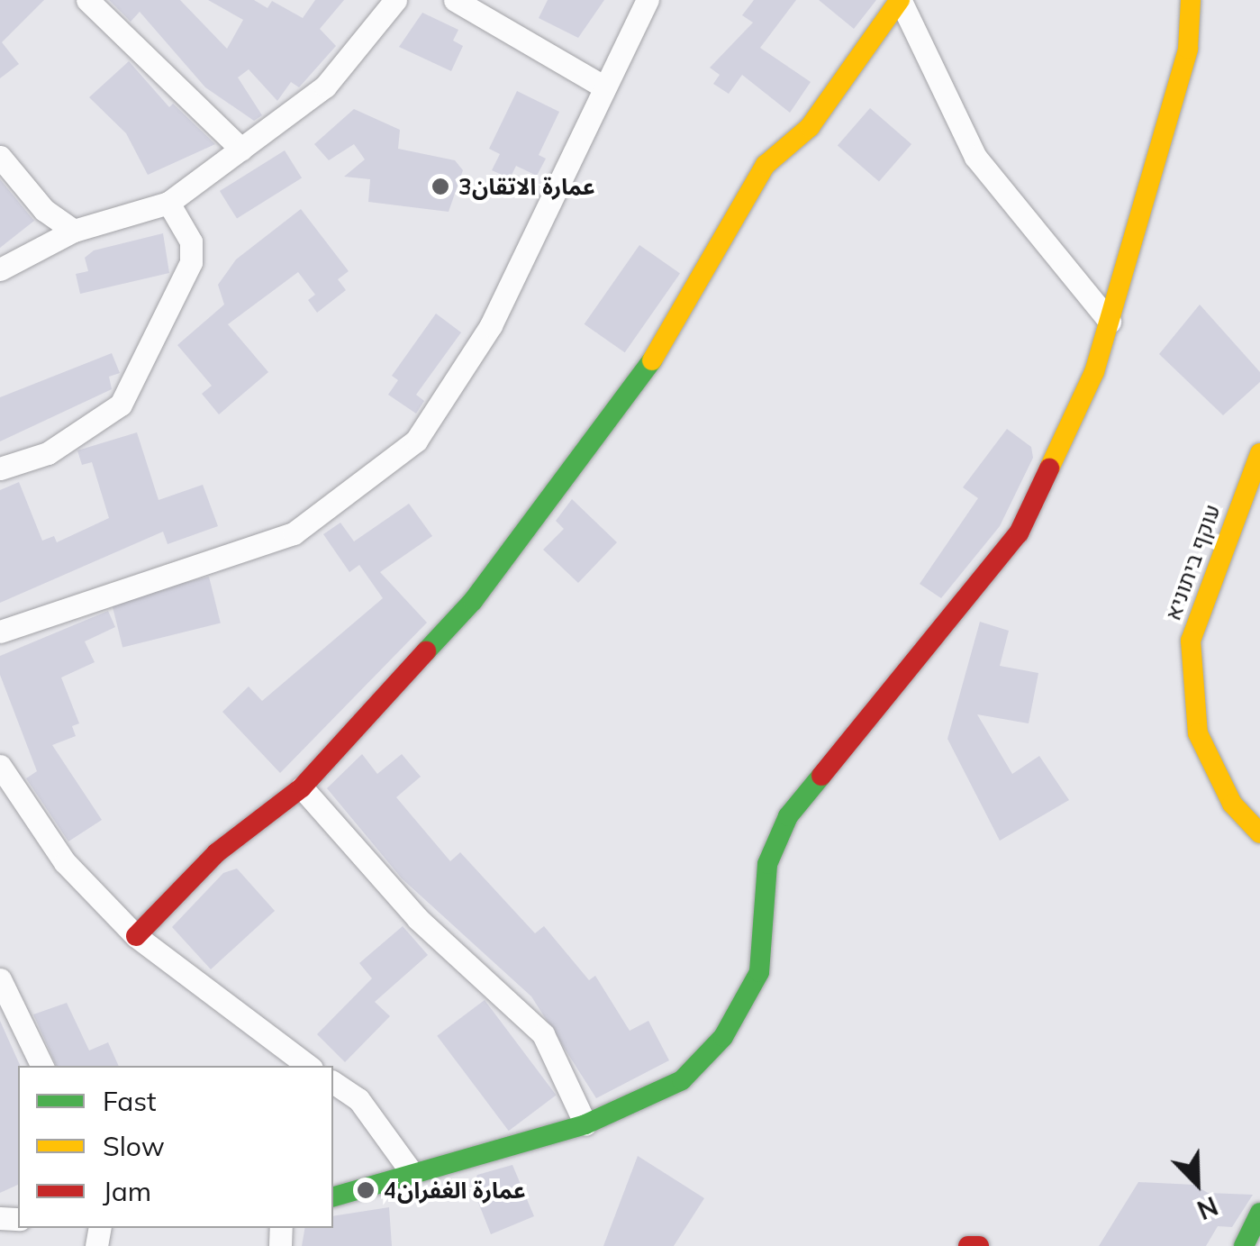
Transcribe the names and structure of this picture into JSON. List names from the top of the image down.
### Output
{
  "streets": {
    "street": ["עוקף ביתוניא"]
  },
  "places": ["عمارة الاتقان3", "عمارة الغفران4"],
  "legend": ["Fast", "Slow", "Jam"],
  "north": "bottom right"
}
